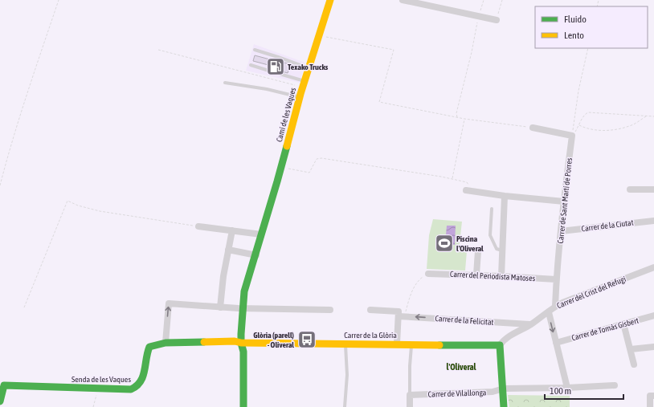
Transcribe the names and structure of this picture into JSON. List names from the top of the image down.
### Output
{
  "streets": {
    "street": [
      "Camí de les Vaques",
      "Carrer de Sant Martí de Porres",
      "Carrer de la Ciutat",
      "Carrer del Periodista Matoses",
      "Carrer del Crist del Refugi",
      "Carrer de la Felicitat",
      "Carrer de Tomàs Gisbert",
      "Carrer de la Glòria",
      "Senda de les Vaques",
      "Carrer de Vilallonga"
    ]
  },
  "crossings": [
    ["Camí de les Vaques", "Carrer de la Glòria"],
    ["Camí de les Vaques", "Senda de les Vaques"],
    ["Carrer de Sant Martí de Porres", "Carrer de la Ciutat"],
    ["Carrer de Sant Martí de Porres", "Carrer del Periodista Matoses"],
    ["Carrer de Sant Martí de Porres", "Carrer del Crist del Refugi"],
    ["Carrer del Crist del Refugi", "Carrer de la Felicitat"],
    ["Carrer del Crist del Refugi", "Carrer de la Glòria"],
    ["Carrer de la Glòria", "Senda de les Vaques"]
  ],
  "one_way": ["Carrer de la Felicitat"],
  "districts": ["l'Oliveral"],
  "places": {
    "fuel station": ["Texako Trucks"],
    "sports": ["Piscina l'Oliveral"],
    "bus stop": ["Glòria (parell) - Oliveral"]
  },
  "legend": ["Fluido", "Lento"],
  "scale_bar": "100 m"
}
